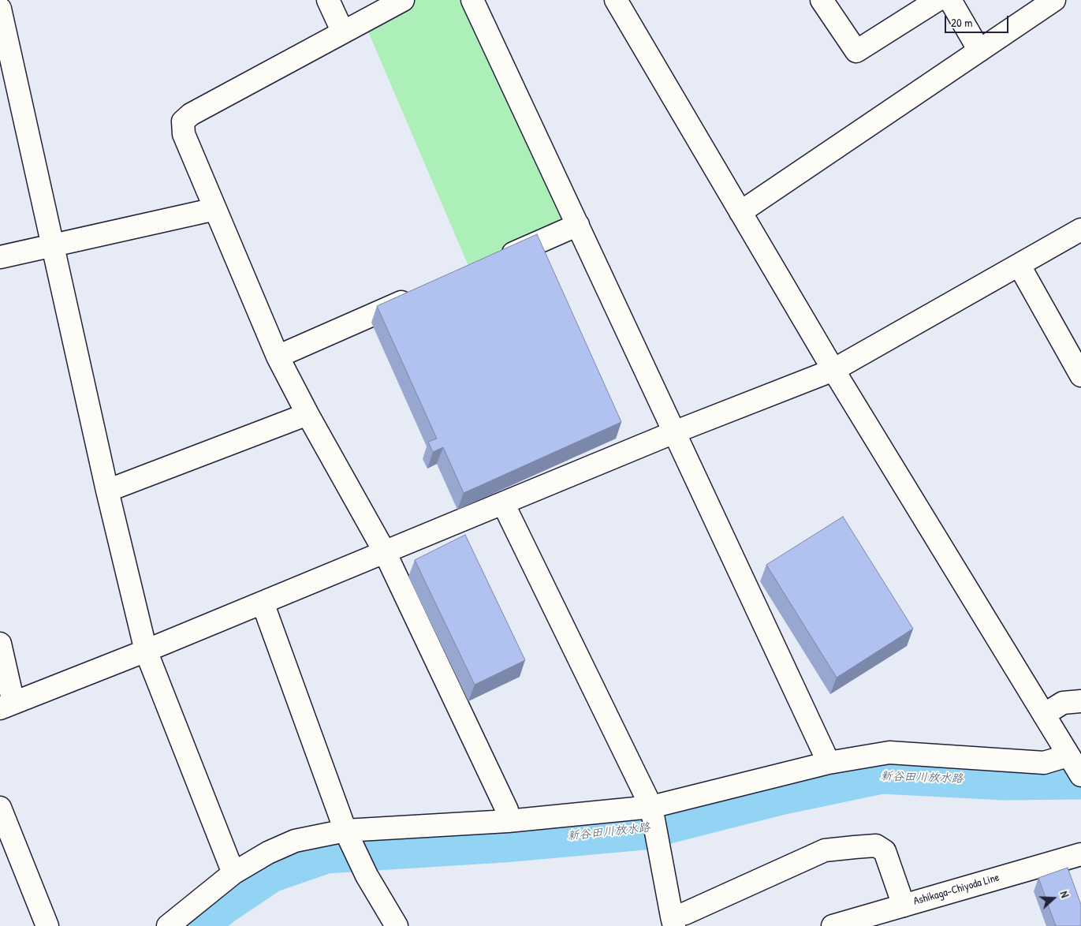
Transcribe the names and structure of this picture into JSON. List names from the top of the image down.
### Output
{
  "streets": {
    "street": ["Ashikaga-Chiyoda Line"]
  },
  "water": ["新谷田川放水路"],
  "scale_bar": "20 m",
  "north": "right"
}
